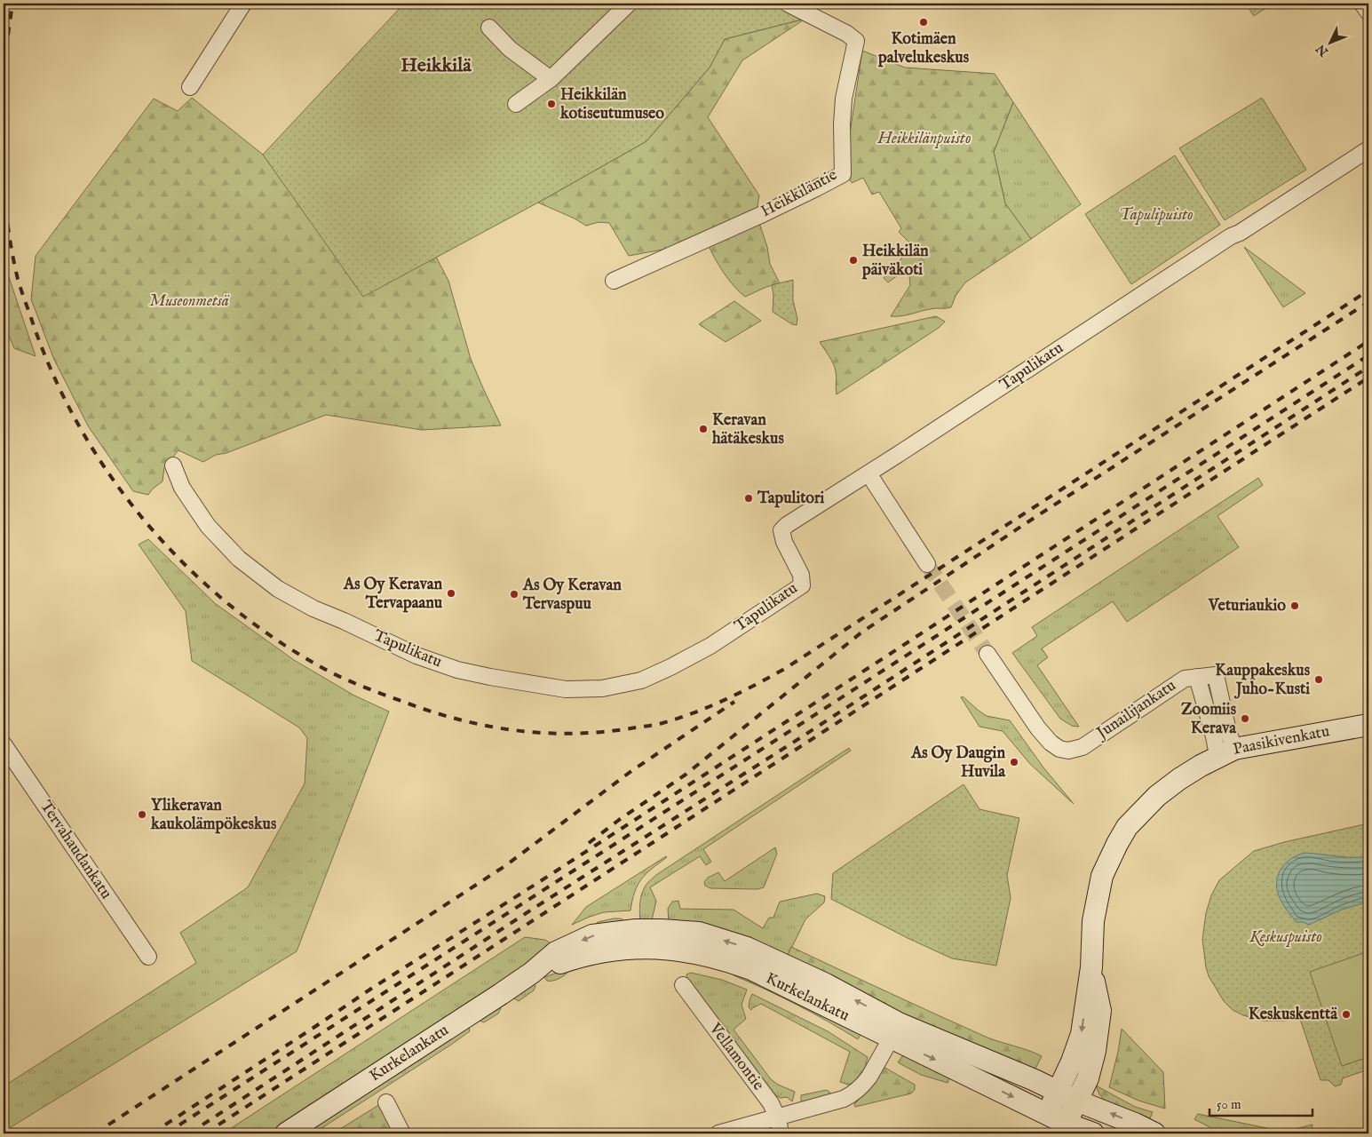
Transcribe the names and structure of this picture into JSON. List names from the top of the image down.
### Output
{
  "streets": {
    "street": [
      "Heikkiläntie",
      "Tapulikatu",
      "Junailijankatu",
      "Paasikivenkatu",
      "Tervahaudankatu",
      "Kurkelankatu",
      "Vellamontie"
    ]
  },
  "crossings": [
    ["Junailijankatu", "Paasikivenkatu"],
    ["Paasikivenkatu", "Kurkelankatu"]
  ],
  "districts": ["Heikkilä"],
  "parks": [
    "Heikkilänpuisto",
    "Tapulipuisto",
    "Museonmetsä",
    "Keskuspuisto"
  ],
  "places": [
    "Kotimäen palvelukeskus",
    "Heikkilän kotiseutumuseo",
    "Heikkilän päiväkoti",
    "Keravan hätäkeskus",
    "Tapulitori",
    "As Oy Keravan Tervapaanu",
    "As Oy Keravan Tervaspuu",
    "Veturiaukio",
    "Kauppakeskus Juho-Kusti",
    "Zoomiis Kerava",
    "As Oy Daugin Huvila",
    "Ylikeravan kaukolämpökeskus",
    "Keskuskenttä"
  ],
  "scale_bar": "50 m",
  "north": "bottom left"
}
